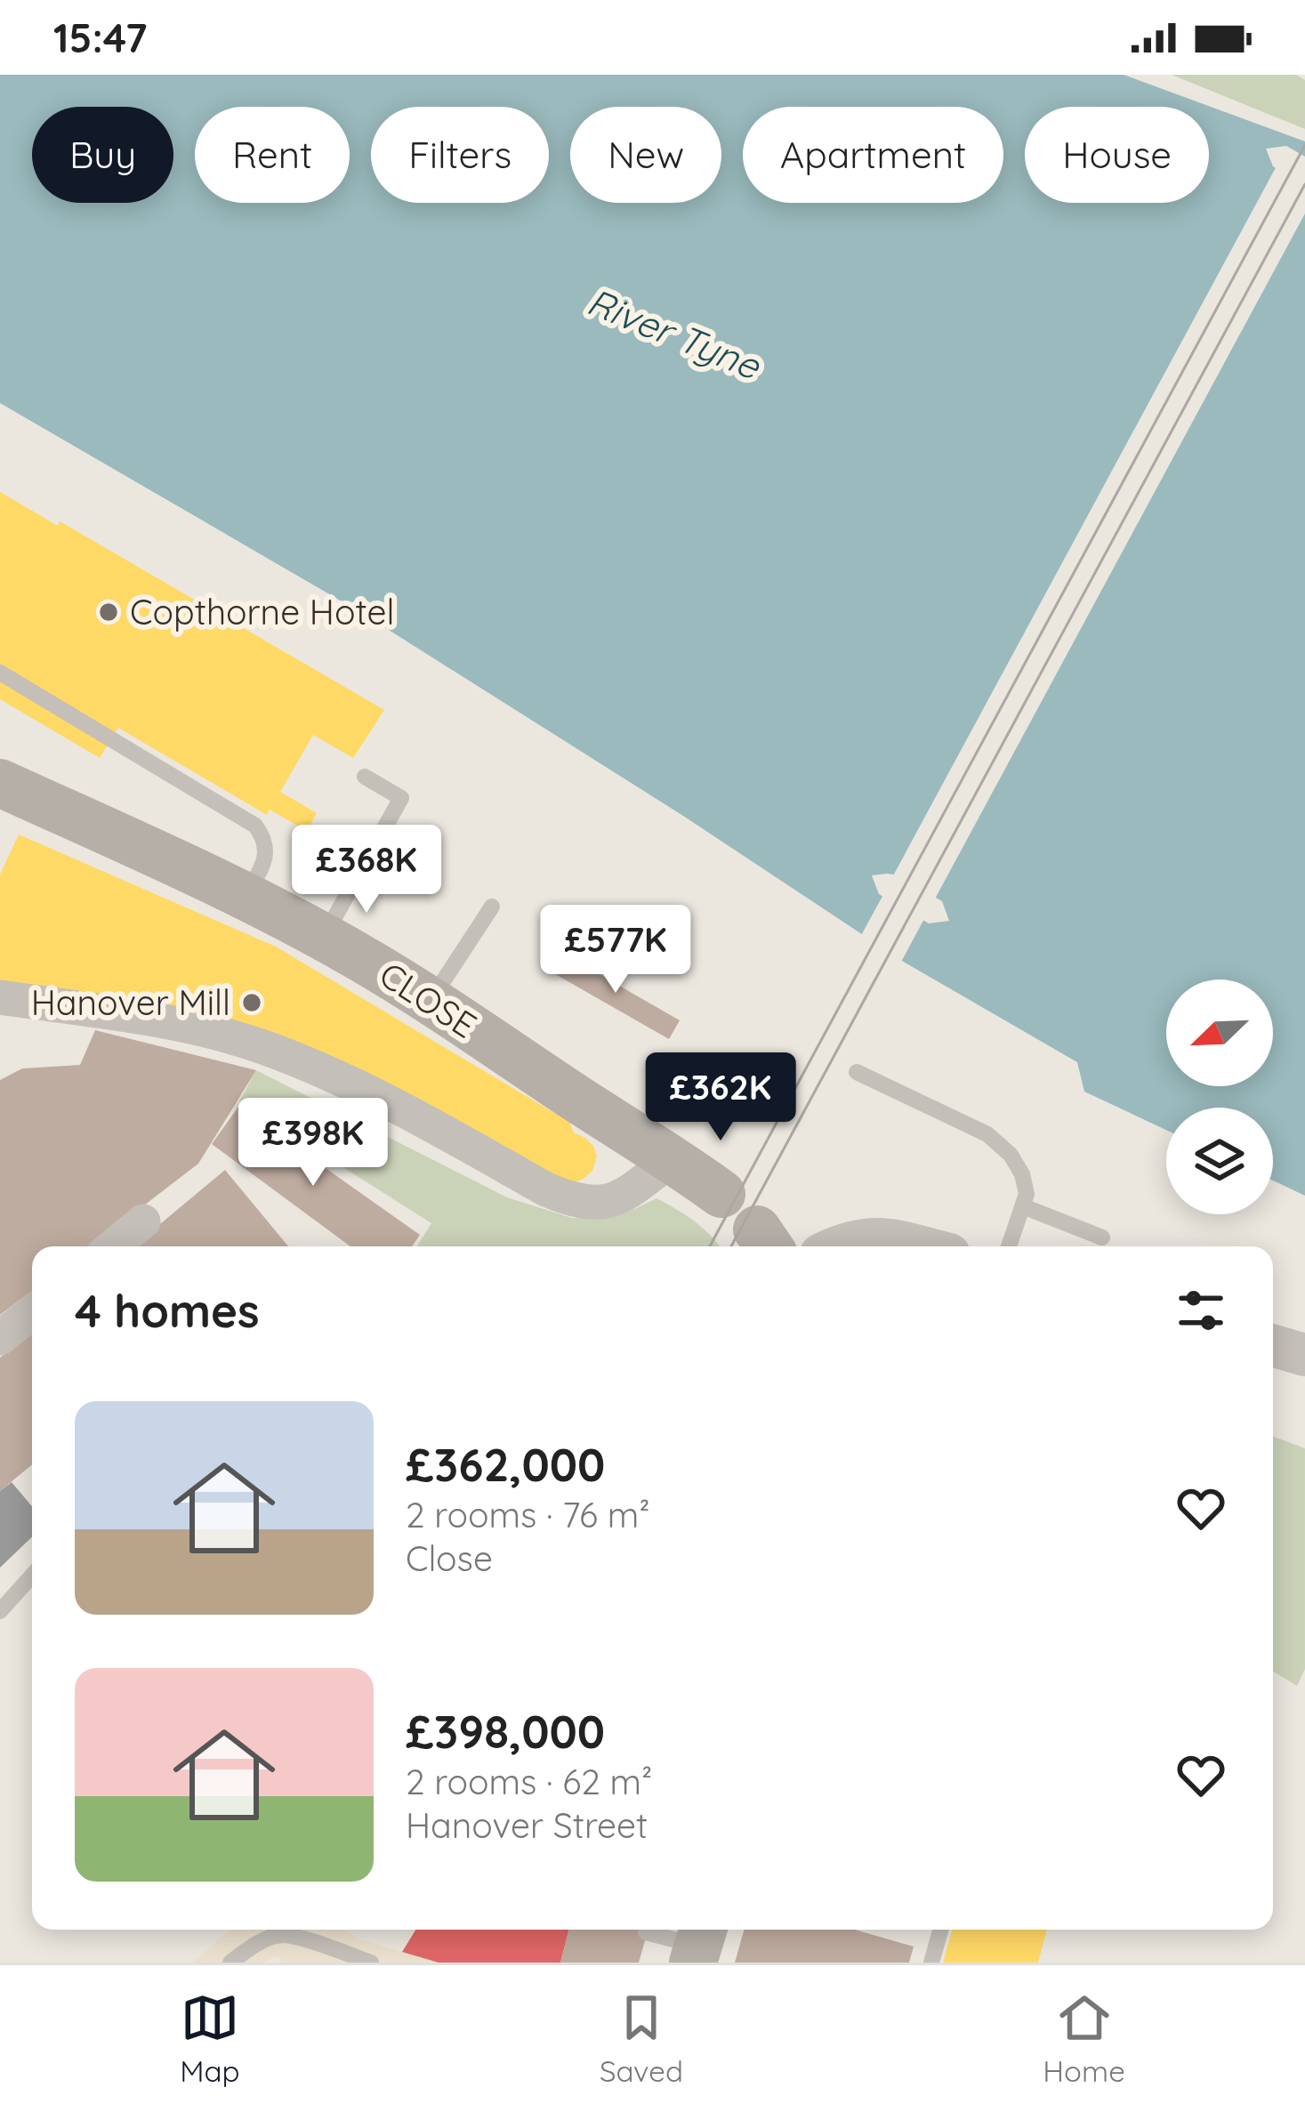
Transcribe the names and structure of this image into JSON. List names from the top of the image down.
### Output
{
  "streets": {
    "main road": ["CLOSE"]
  },
  "water": ["River Tyne"],
  "places": ["Copthorne Hotel", "Hanover Mill"],
  "north": "bottom left",
  "page": {
    "status": "15:47",
    "chip": [
      "Buy",
      "Rent",
      "Filters",
      "New",
      "Apartment",
      "House"
    ],
    "price": [
      "£368K",
      "£577K",
      "£362K",
      "£398K"
    ],
    "heading": "4 homes",
    "list": [
      {
        "name": "£362,000",
        "note": "2 rooms · 76 m² · Close"
      },
      {
        "name": "£398,000",
        "note": "2 rooms · 62 m² · Hanover Street"
      }
    ],
    "tabs": ["Map", "Saved", "Home"]
  }
}
